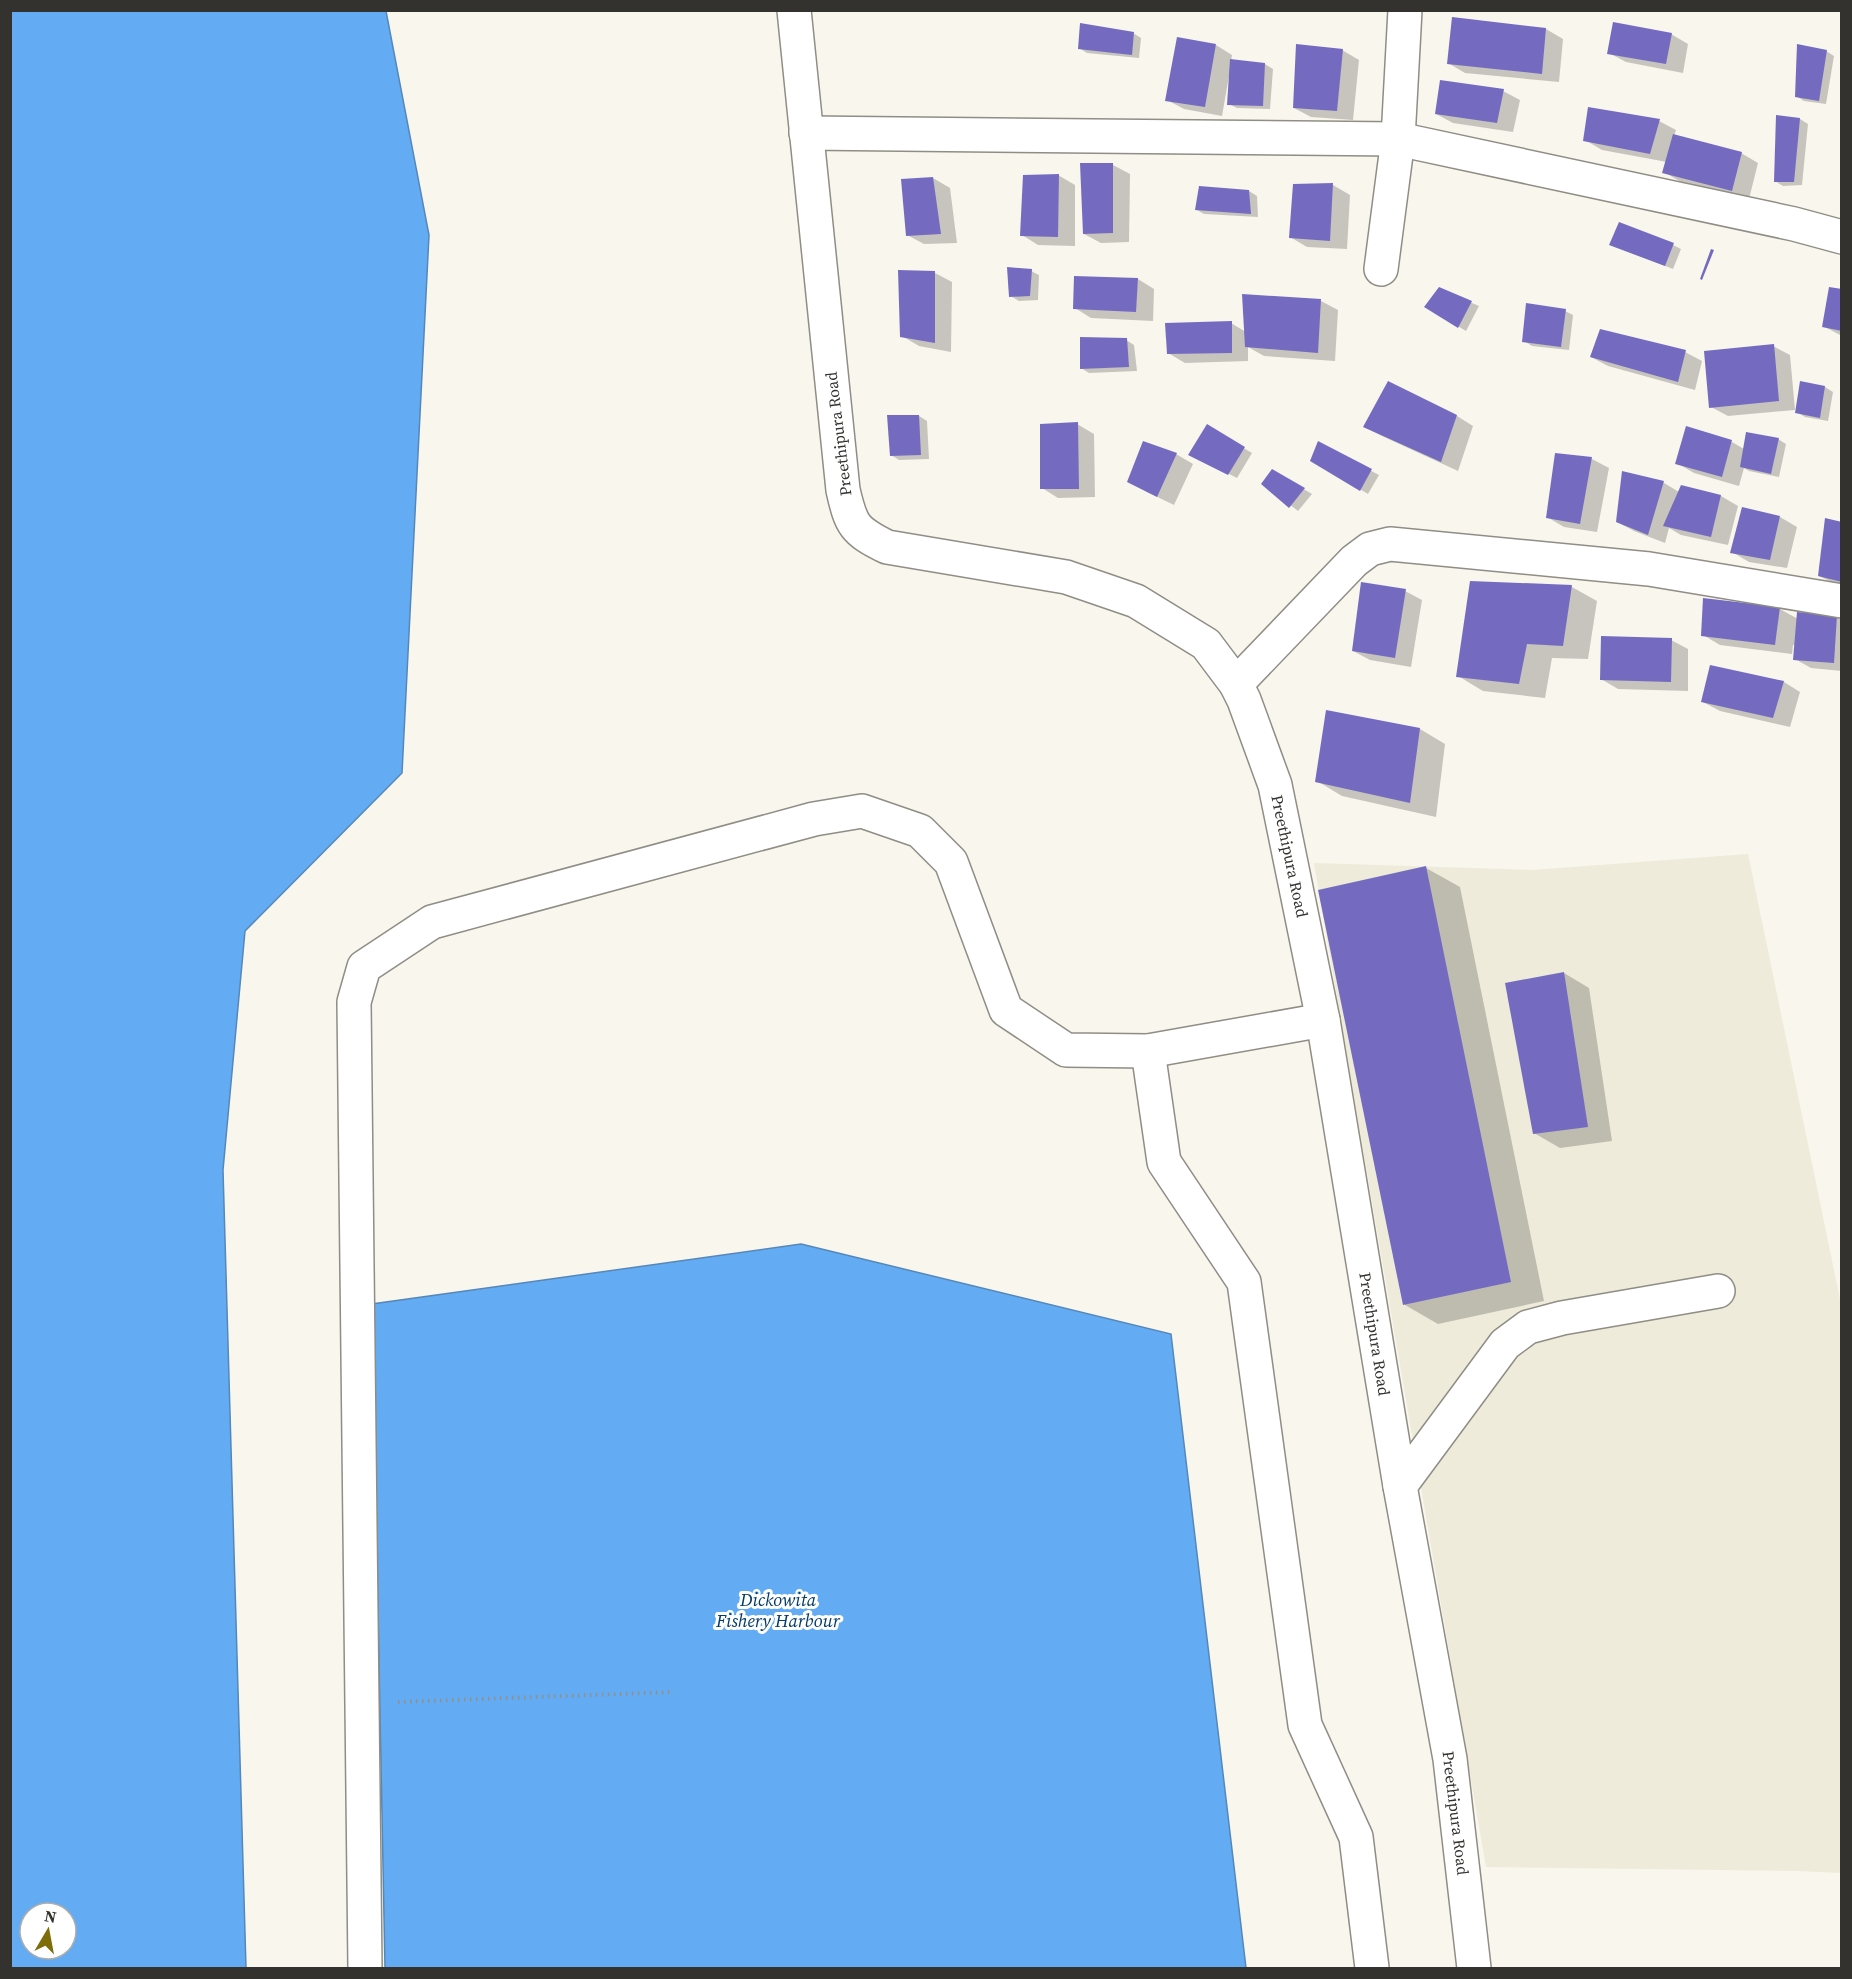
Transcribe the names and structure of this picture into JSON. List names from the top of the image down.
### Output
{
  "streets": {
    "street": ["Preethipura Road"]
  },
  "water": ["Dickowita Fishery Harbour"],
  "north": "top"
}
